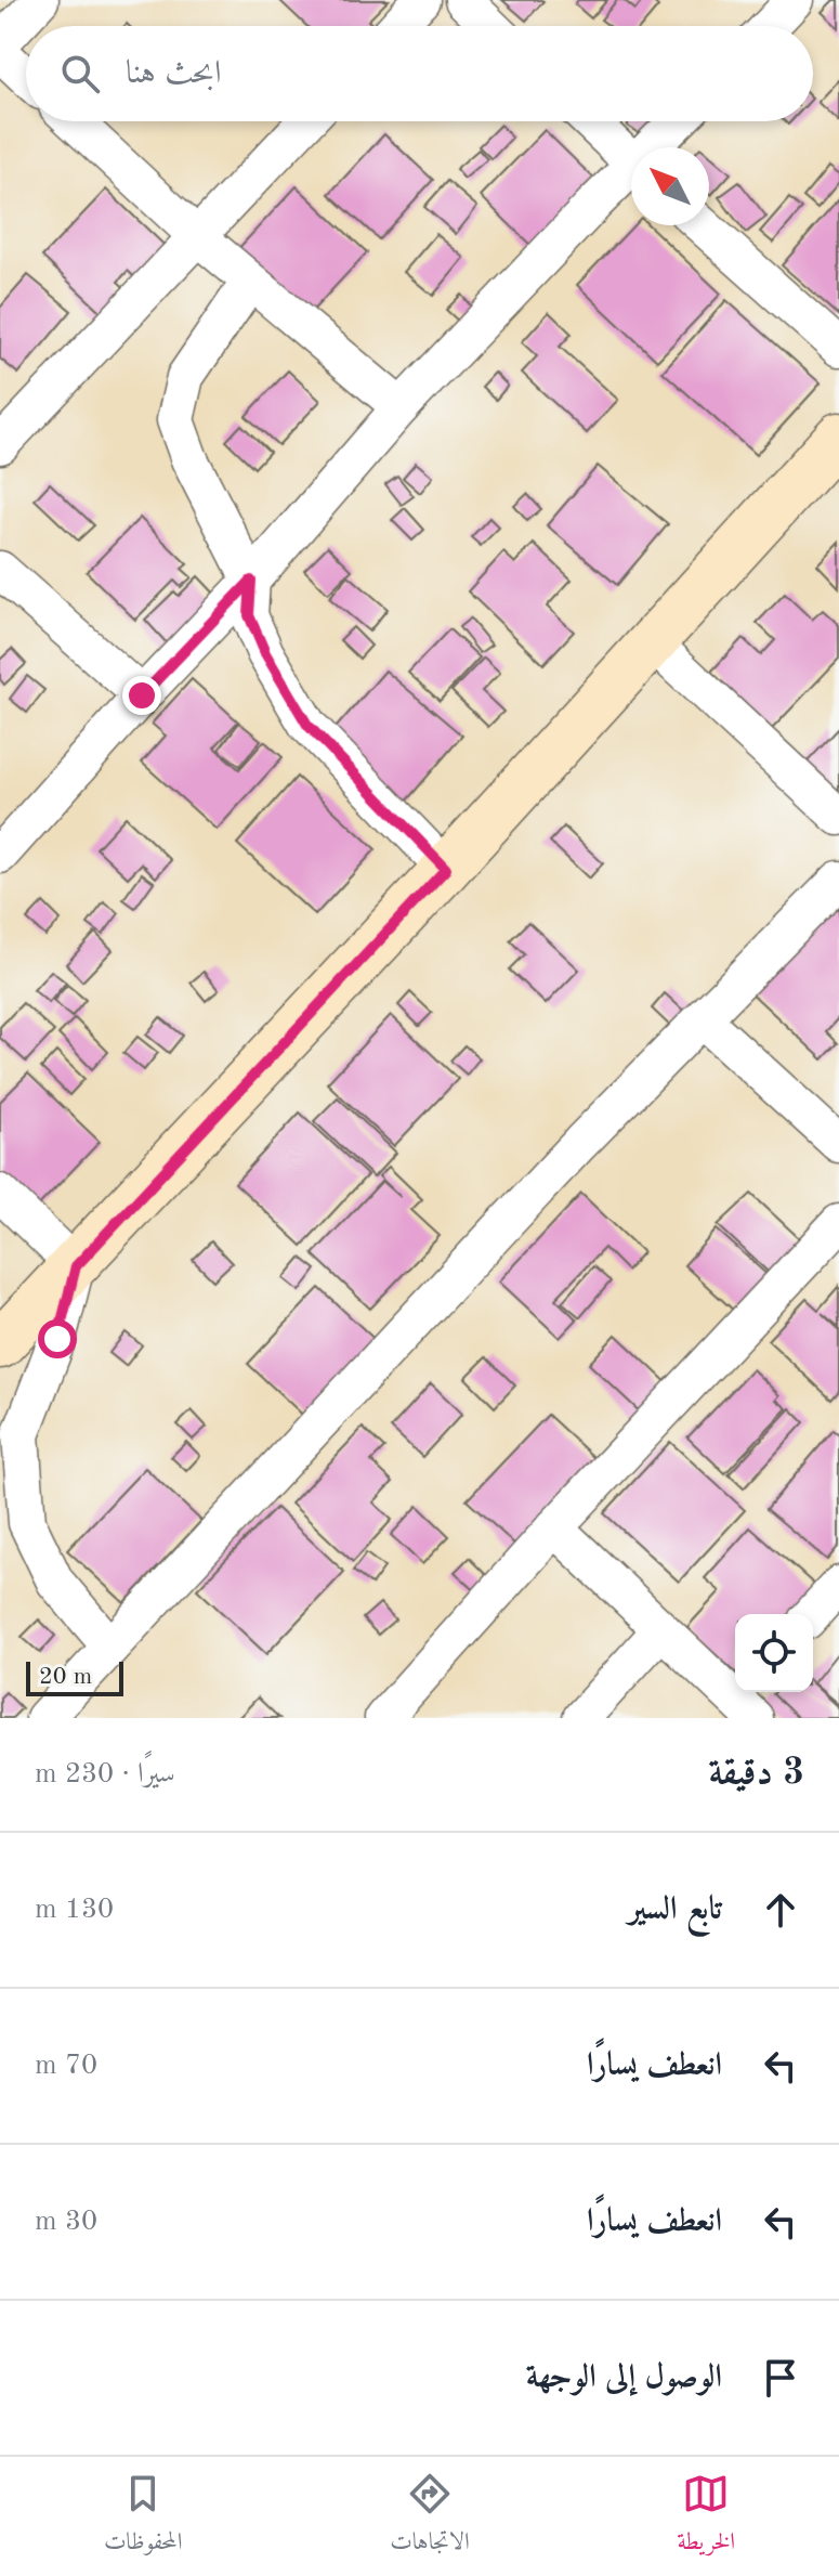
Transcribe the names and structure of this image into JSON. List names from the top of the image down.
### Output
{
  "scale_bar": "20 m",
  "north": "top left",
  "page": {
    "search": "ابحث هنا",
    "scale": "20 m",
    "heading": ["3 دقيقة", "سيرًا · 230 m"],
    "list": [
      ["تابع السير", "130 m"],
      ["انعطف يسارًا", "70 m"],
      ["انعطف يسارًا", "30 m"],
      "الوصول إلى الوجهة"
    ],
    "nav": ["الخريطة", "الاتجاهات", "المحفوظات"]
  }
}
